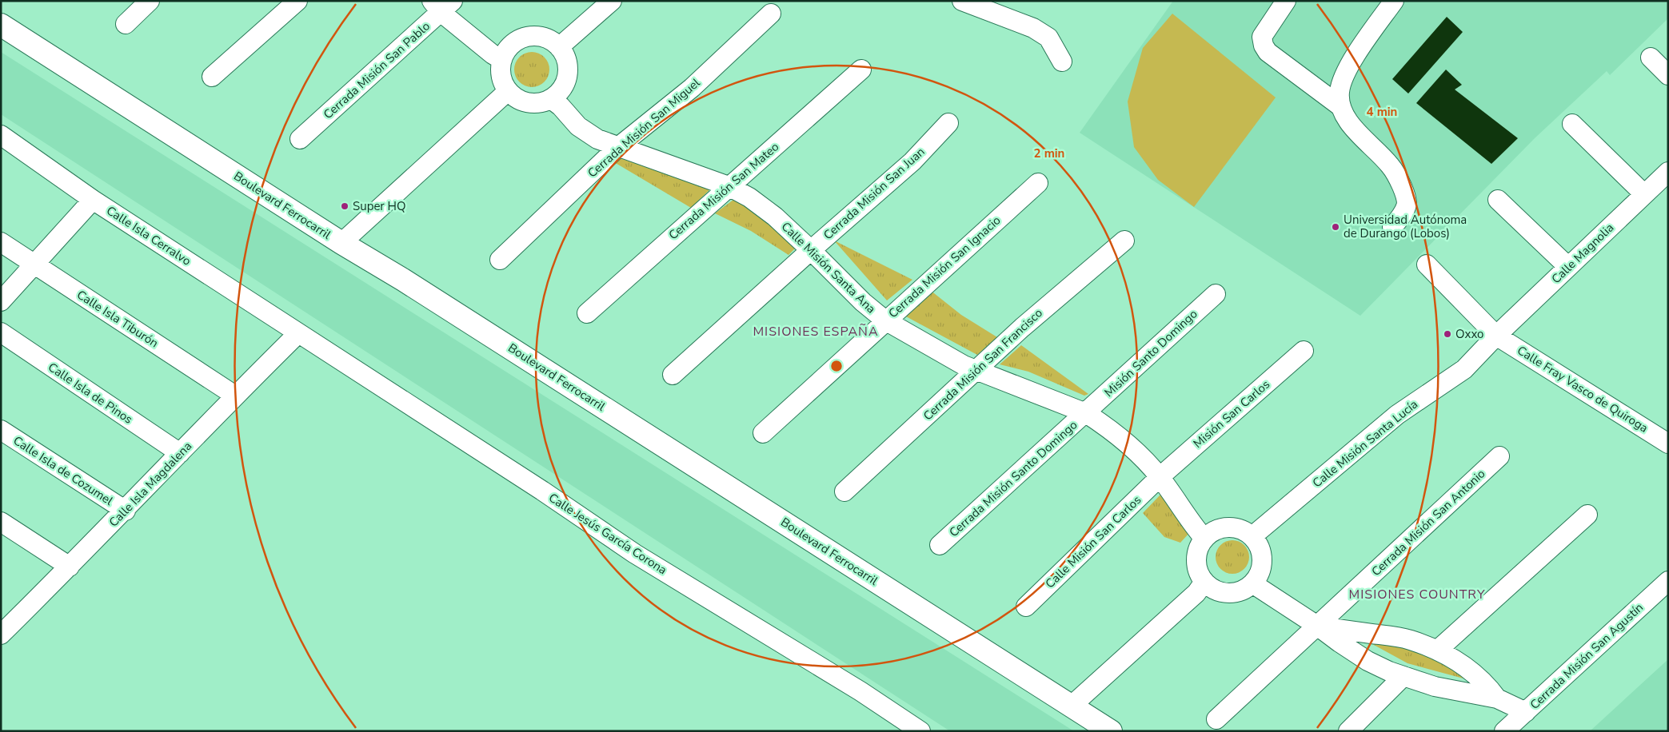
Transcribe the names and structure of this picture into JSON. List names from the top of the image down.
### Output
{
  "streets": {
    "main road": ["Boulevard Ferrocarril"],
    "street": [
      "Cerrada Misión San Pablo",
      "Cerrada Misión San Miguel",
      "Cerrada Misión San Mateo",
      "Cerrada Misión San Juan",
      "Calle Isla Cerralvo",
      "Calle Magnolia",
      "Cerrada Misión San Ignacio",
      "Calle Misión Santa Ana",
      "Calle Isla Tiburón",
      "Misión Santo Domingo",
      "Cerrada Misión San Francisco",
      "Calle Fray Vasco de Quiroga",
      "Calle Isla de Pinos",
      "Misión San Carlos",
      "Calle Misión Santa Lucía",
      "Calle Isla de Cozumel",
      "Cerrada Misión Santo Domingo",
      "Calle Isla Magdalena",
      "Cerrada Misión San Antonio",
      "Calle Jesús García Corona",
      "Calle Misión San Carlos",
      "Cerrada Misión San Agustín"
    ]
  },
  "crossings": [
    ["Cerrada Misión San Miguel", "Calle Misión Santa Ana"],
    ["Cerrada Misión San Mateo", "Calle Misión Santa Ana"],
    ["Cerrada Misión San Juan", "Calle Misión Santa Ana"],
    ["Calle Isla Cerralvo", "Calle Isla Magdalena"],
    ["Calle Isla Cerralvo", "Calle Jesús García Corona"],
    ["Calle Magnolia", "Calle Fray Vasco de Quiroga"],
    ["Calle Magnolia", "Calle Misión Santa Lucía"],
    ["Cerrada Misión San Ignacio", "Calle Misión Santa Ana"],
    ["Calle Misión Santa Ana", "Misión Santo Domingo"],
    ["Calle Misión Santa Ana", "Cerrada Misión San Francisco"],
    ["Calle Misión Santa Ana", "Misión San Carlos"],
    ["Calle Misión Santa Ana", "Calle Misión Santa Lucía"],
    ["Calle Misión Santa Ana", "Cerrada Misión Santo Domingo"],
    ["Calle Misión Santa Ana", "Calle Misión San Carlos"],
    ["Calle Isla Tiburón", "Calle Isla Magdalena"],
    ["Misión Santo Domingo", "Cerrada Misión Santo Domingo"],
    ["Calle Fray Vasco de Quiroga", "Calle Misión Santa Lucía"],
    ["Calle Isla de Pinos", "Calle Isla Magdalena"],
    ["Misión San Carlos", "Calle Misión San Carlos"],
    ["Calle Isla de Cozumel", "Calle Isla Magdalena"],
    ["Calle Isla Magdalena", "Calle Jesús García Corona"]
  ],
  "districts": ["MISIONES ESPAÑA", "MISIONES COUNTRY"],
  "places": ["Super HQ", "Universidad Autónoma de Durango (Lobos)", "Oxxo"],
  "rings": ["4 min", "2 min"]
}
